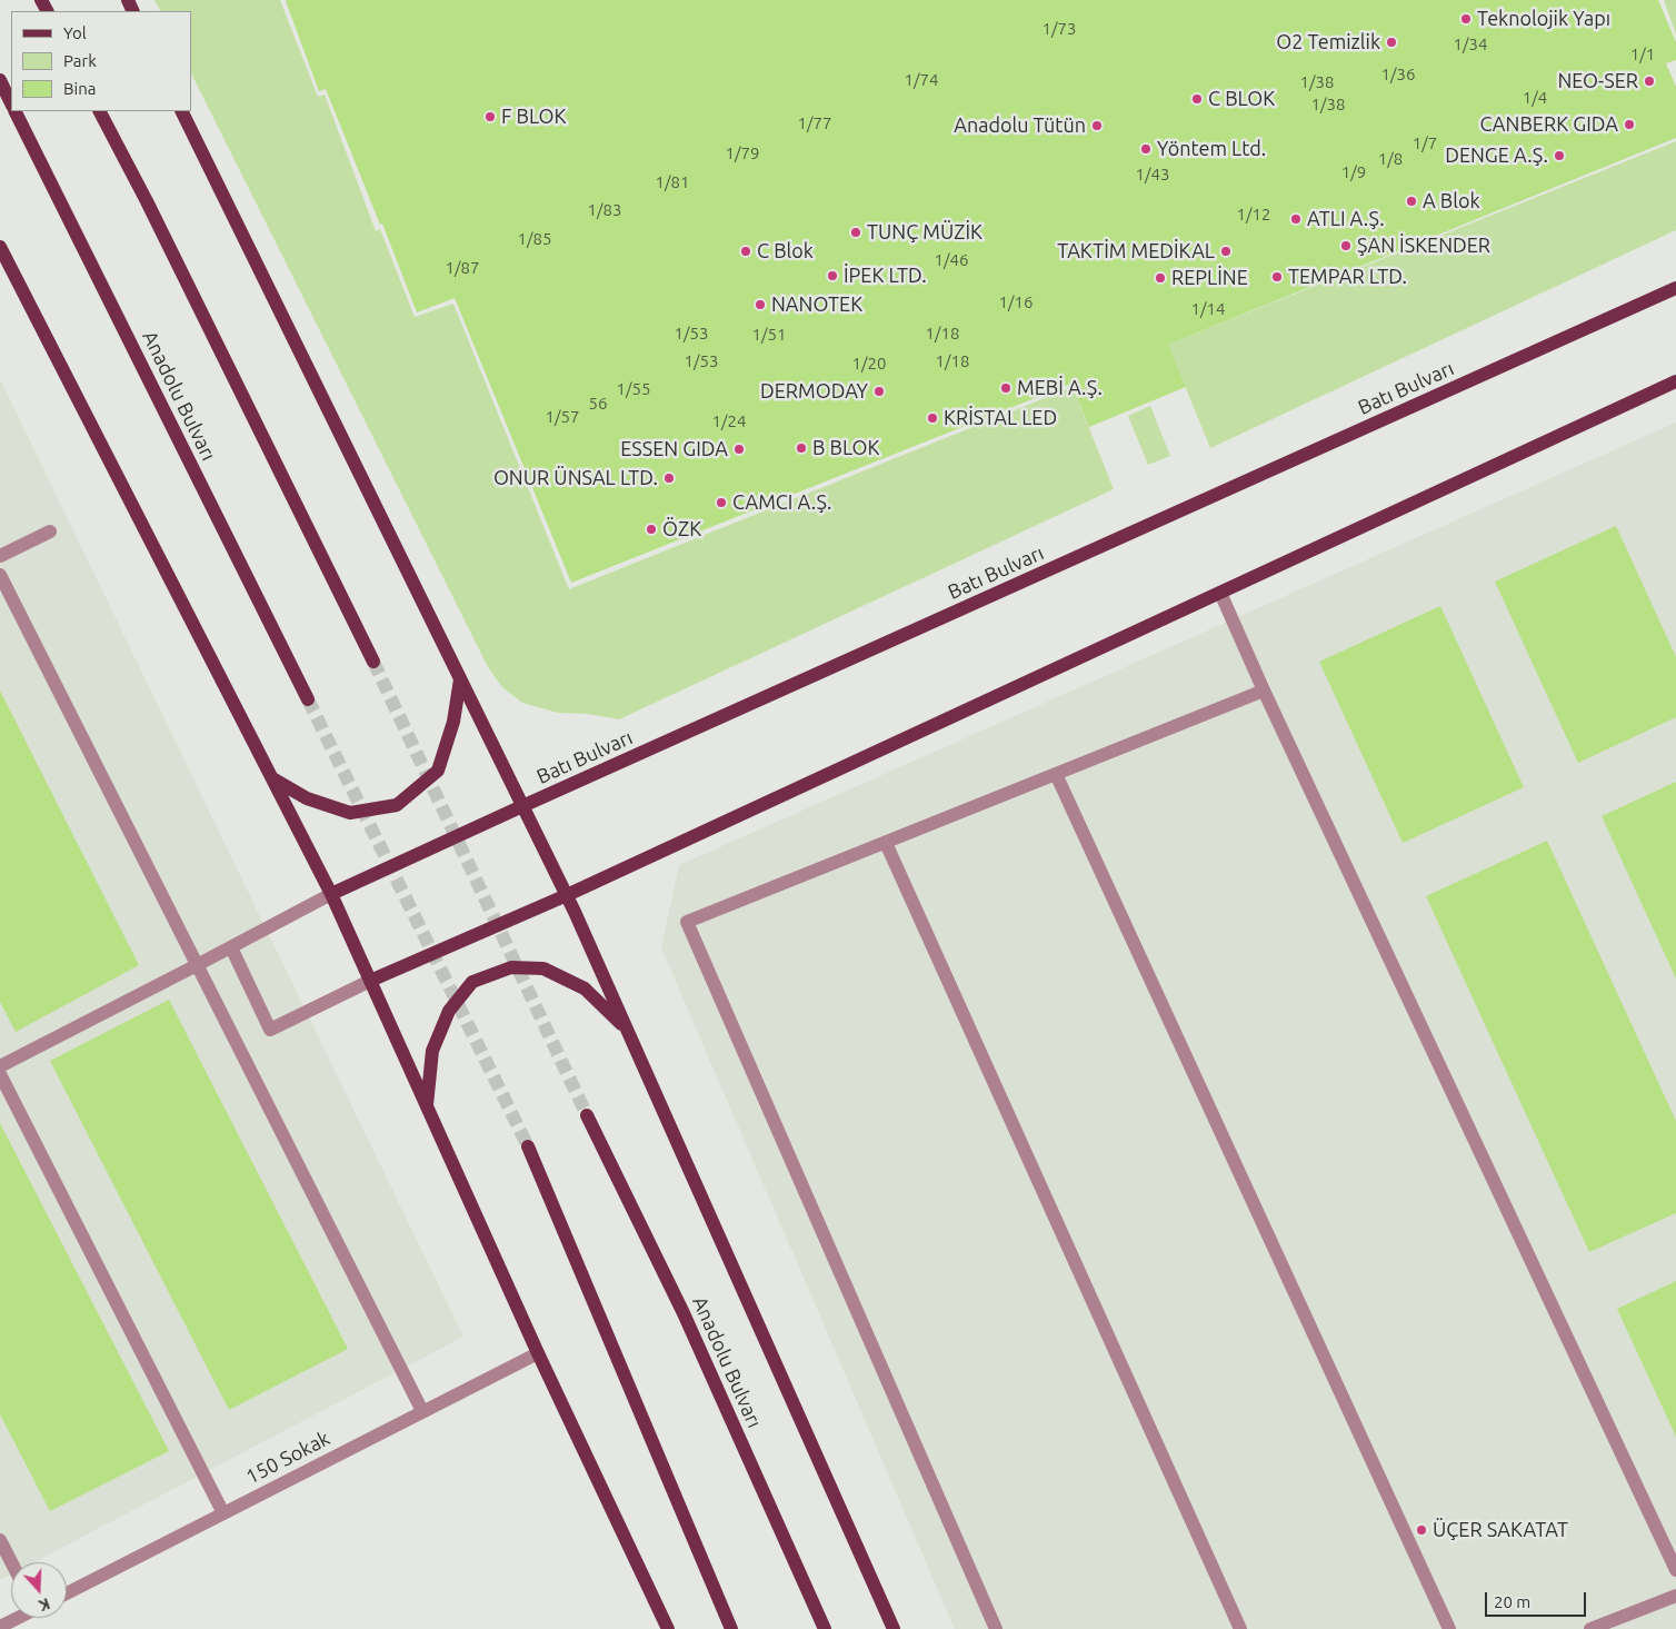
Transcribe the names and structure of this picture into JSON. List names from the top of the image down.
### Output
{
  "streets": {
    "main road": ["Batı Bulvarı", "Anadolu Bulvarı"],
    "street": ["150 Sokak"]
  },
  "places": [
    "Teknolojik Yapı",
    "O2 Temizlik",
    "NEO-SER",
    "C BLOK",
    "F BLOK",
    "CANBERK GIDA",
    "Anadolu Tütün",
    "Yöntem Ltd.",
    "DENGE A.Ş.",
    "A Blok",
    "ATLI A.Ş.",
    "TUNÇ MÜZİK",
    "ŞAN İSKENDER",
    "C Blok",
    "TAKTİM MEDİKAL",
    "İPEK LTD.",
    "TEMPAR LTD.",
    "REPLİNE",
    "NANOTEK",
    "MEBİ A.Ş.",
    "DERMODAY",
    "KRİSTAL LED",
    "B BLOK",
    "ESSEN GIDA",
    "ONUR ÜNSAL LTD.",
    "CAMCI A.Ş.",
    "ÖZK",
    "ÜÇER SAKATAT"
  ],
  "house_numbers": [
    "1/73",
    "1/34",
    "1/1",
    "1/36",
    "1/74",
    "1/38",
    "1/4",
    "1/38",
    "1/77",
    "1/7",
    "1/79",
    "1/8",
    "1/9",
    "1/43",
    "1/81",
    "1/83",
    "1/12",
    "1/85",
    "1/46",
    "1/87",
    "1/16",
    "1/14",
    "1/53",
    "1/18",
    "1/51",
    "1/53",
    "1/18",
    "1/20",
    "1/55",
    "56",
    "1/57",
    "1/24"
  ],
  "legend": ["Yol", "Park", "Bina"],
  "scale_bar": "20 m",
  "north": "bottom"
}
